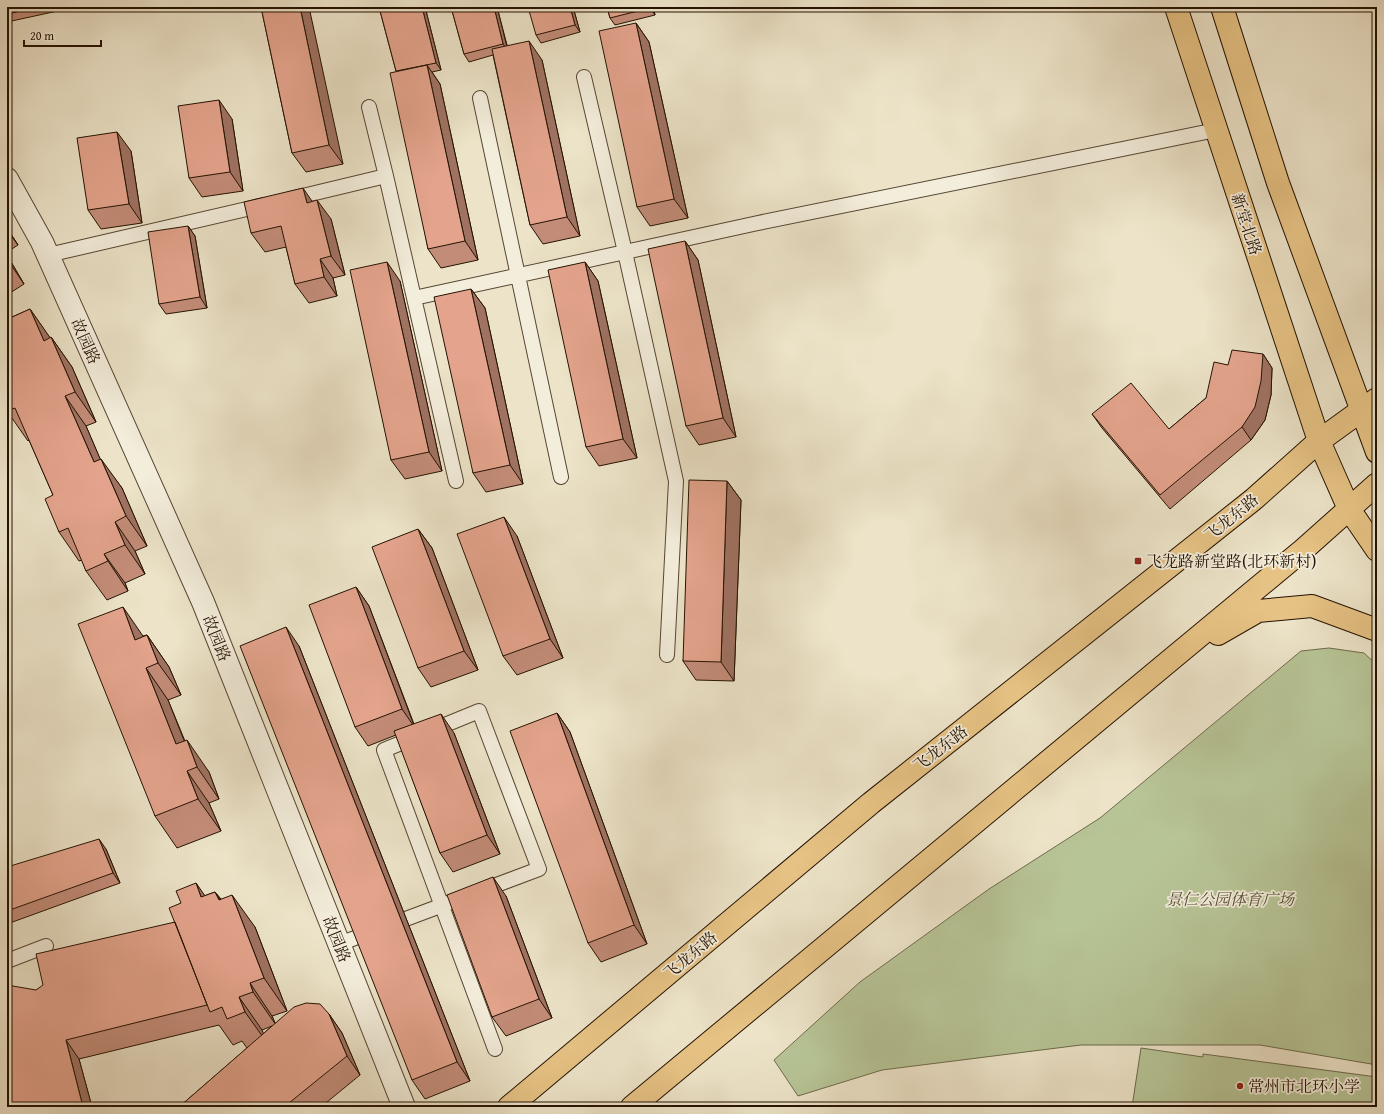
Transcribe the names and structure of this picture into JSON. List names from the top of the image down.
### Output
{
  "streets": {
    "main road": ["新堂北路", "飞龙东路"],
    "street": ["故园路"]
  },
  "crossings": [
    ["新堂北路", "飞龙东路"]
  ],
  "parks": ["景仁公园体育广场"],
  "places": {
    "transit": ["飞龙路新堂路(北环新村)"],
    "other": ["常州市北环小学"]
  },
  "scale_bar": "20 m"
}
